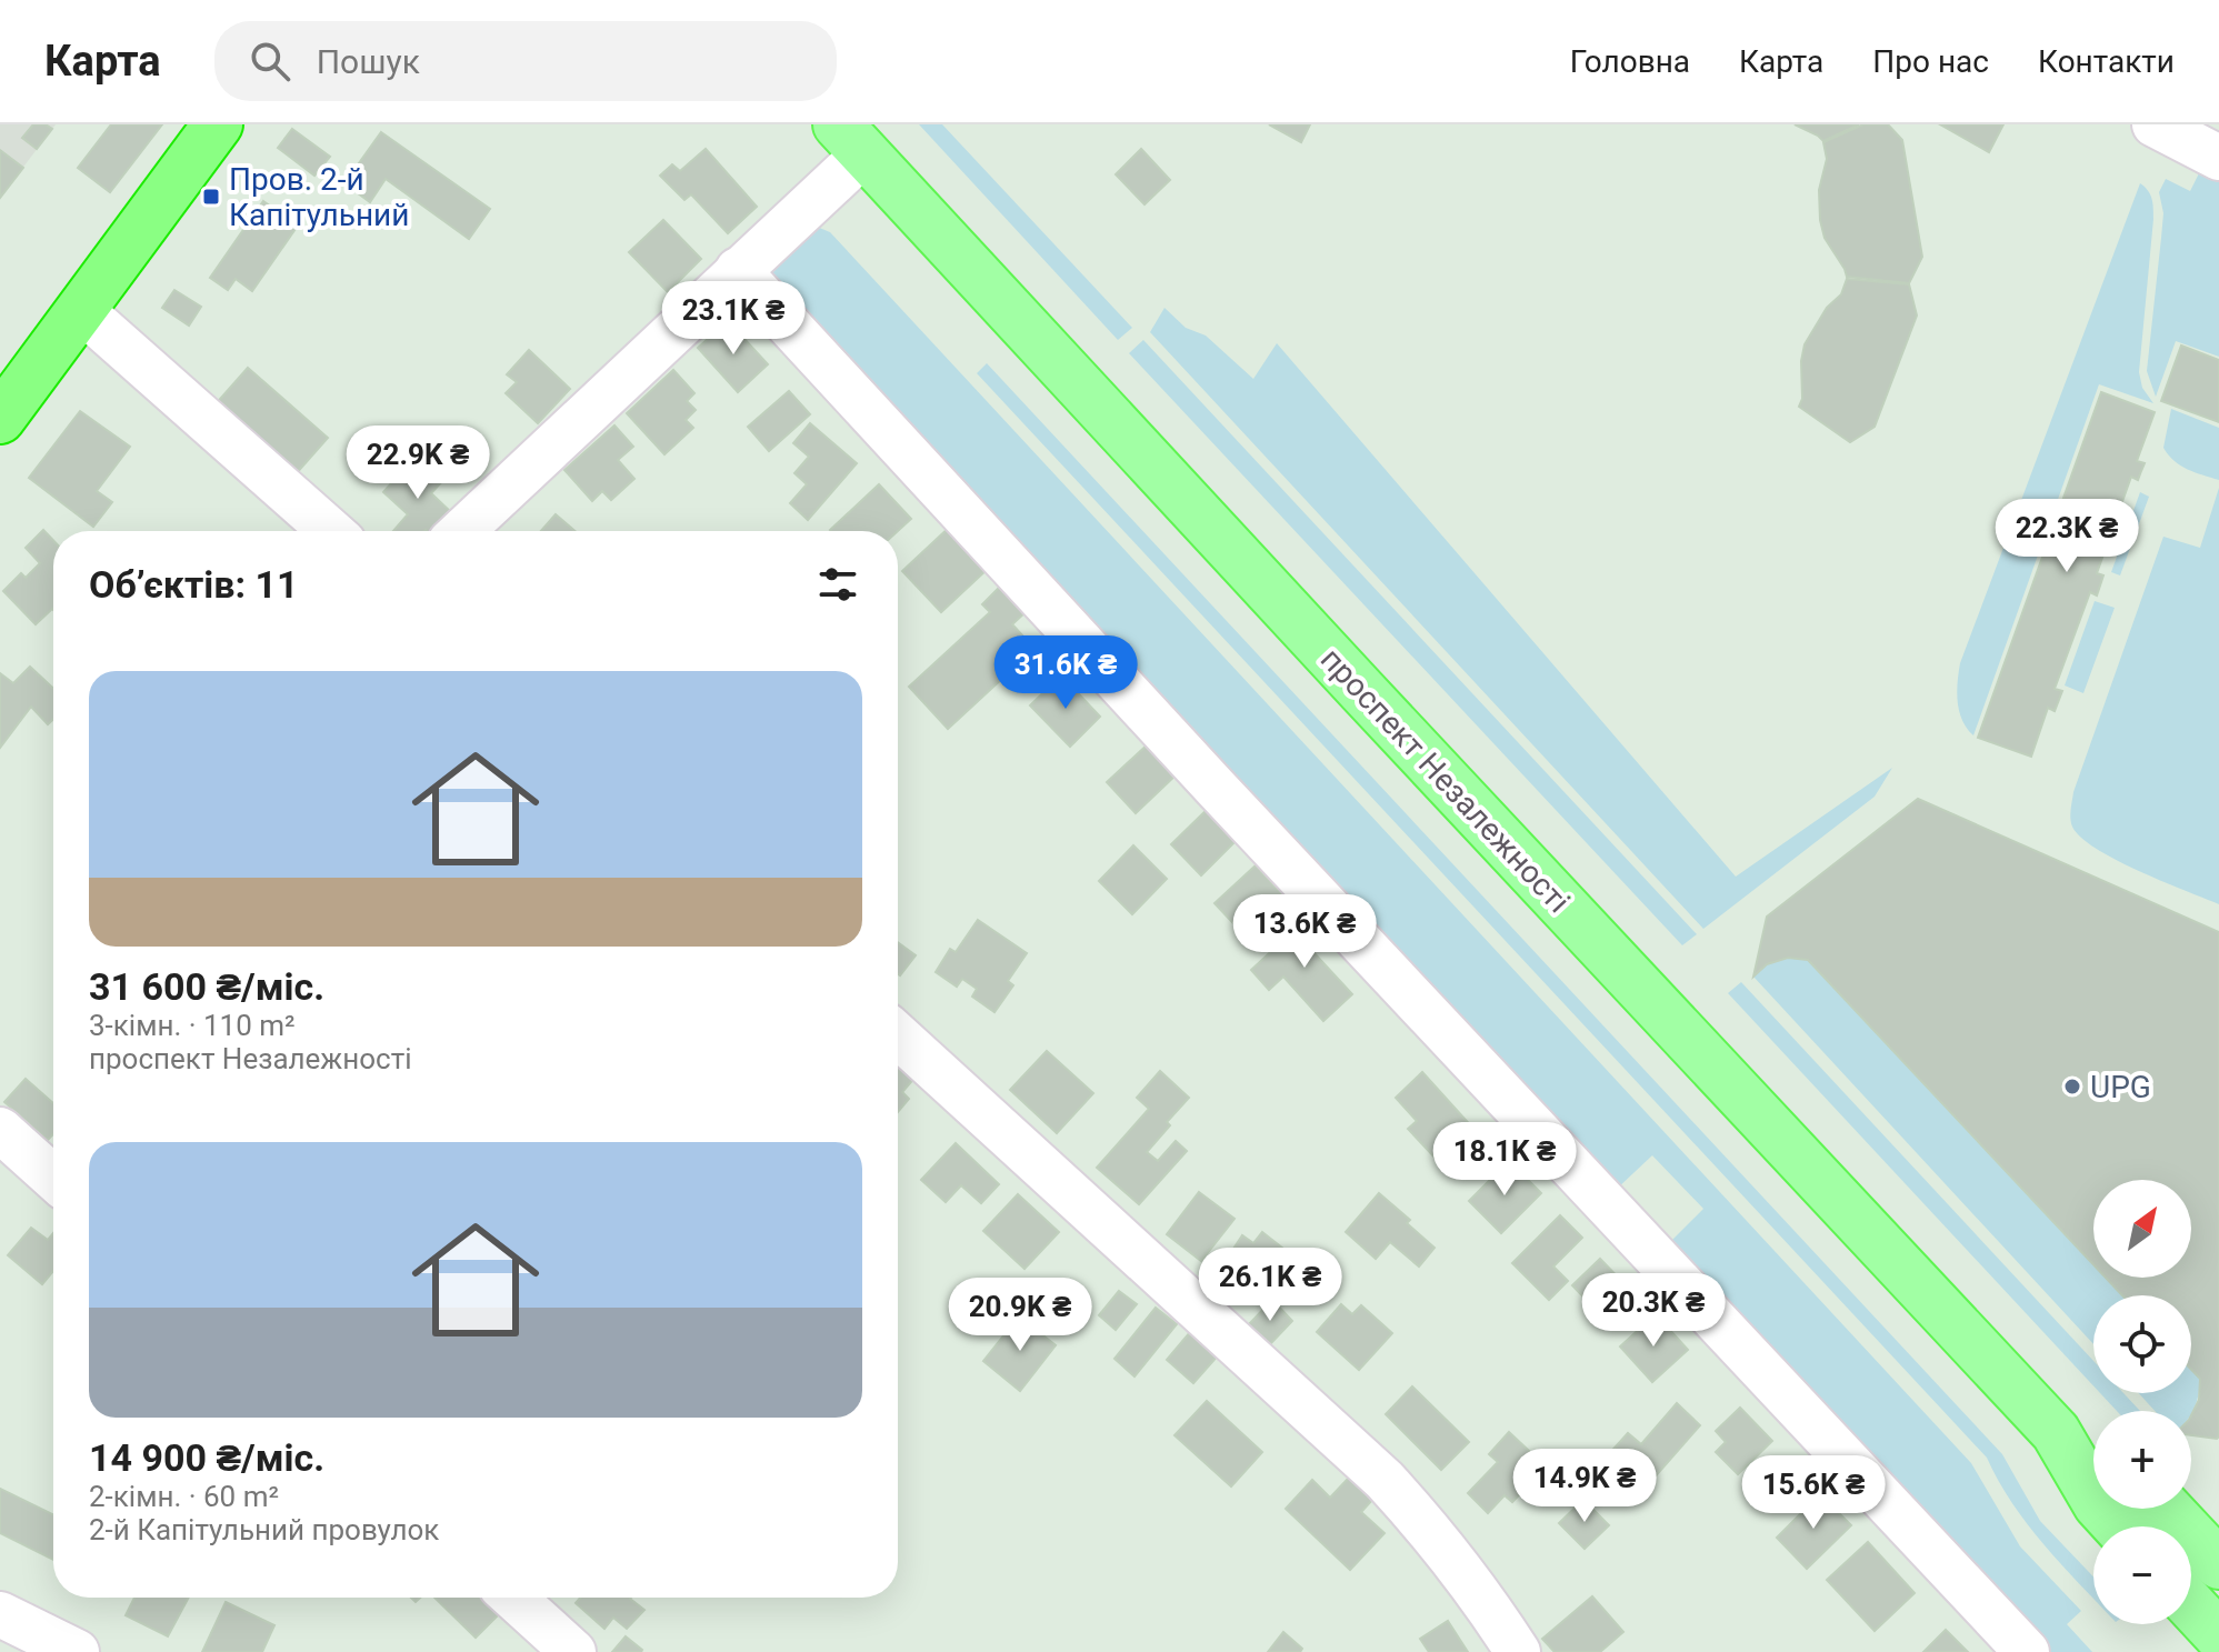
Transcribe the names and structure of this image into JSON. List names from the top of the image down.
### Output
{
  "streets": {
    "main road": ["проспект Незалежності"]
  },
  "places": {
    "transit": ["Пров. 2-й Капітульний"],
    "other": ["UPG"]
  },
  "north": "top right",
  "page": {
    "header": "Карта",
    "search": "Пошук",
    "nav": [
      "Головна",
      "Карта",
      "Про нас",
      "Контакти"
    ],
    "price": [
      "23.1K ₴",
      "22.9K ₴",
      "22.3K ₴",
      "31.6K ₴",
      "13.6K ₴",
      "18.1K ₴",
      "26.1K ₴",
      "20.3K ₴",
      "20.9K ₴",
      "14.9K ₴",
      "15.6K ₴"
    ],
    "heading": "Об’єктів: 11",
    "list": [
      {
        "name": "31 600 ₴/міс.",
        "note": "3-кімн. · 110 m² · проспект Незалежності"
      },
      {
        "name": "14 900 ₴/міс.",
        "note": "2-кімн. · 60 m² · 2-й Капітульний провулок"
      }
    ],
    "map_buttons": ["+", "−"]
  }
}
